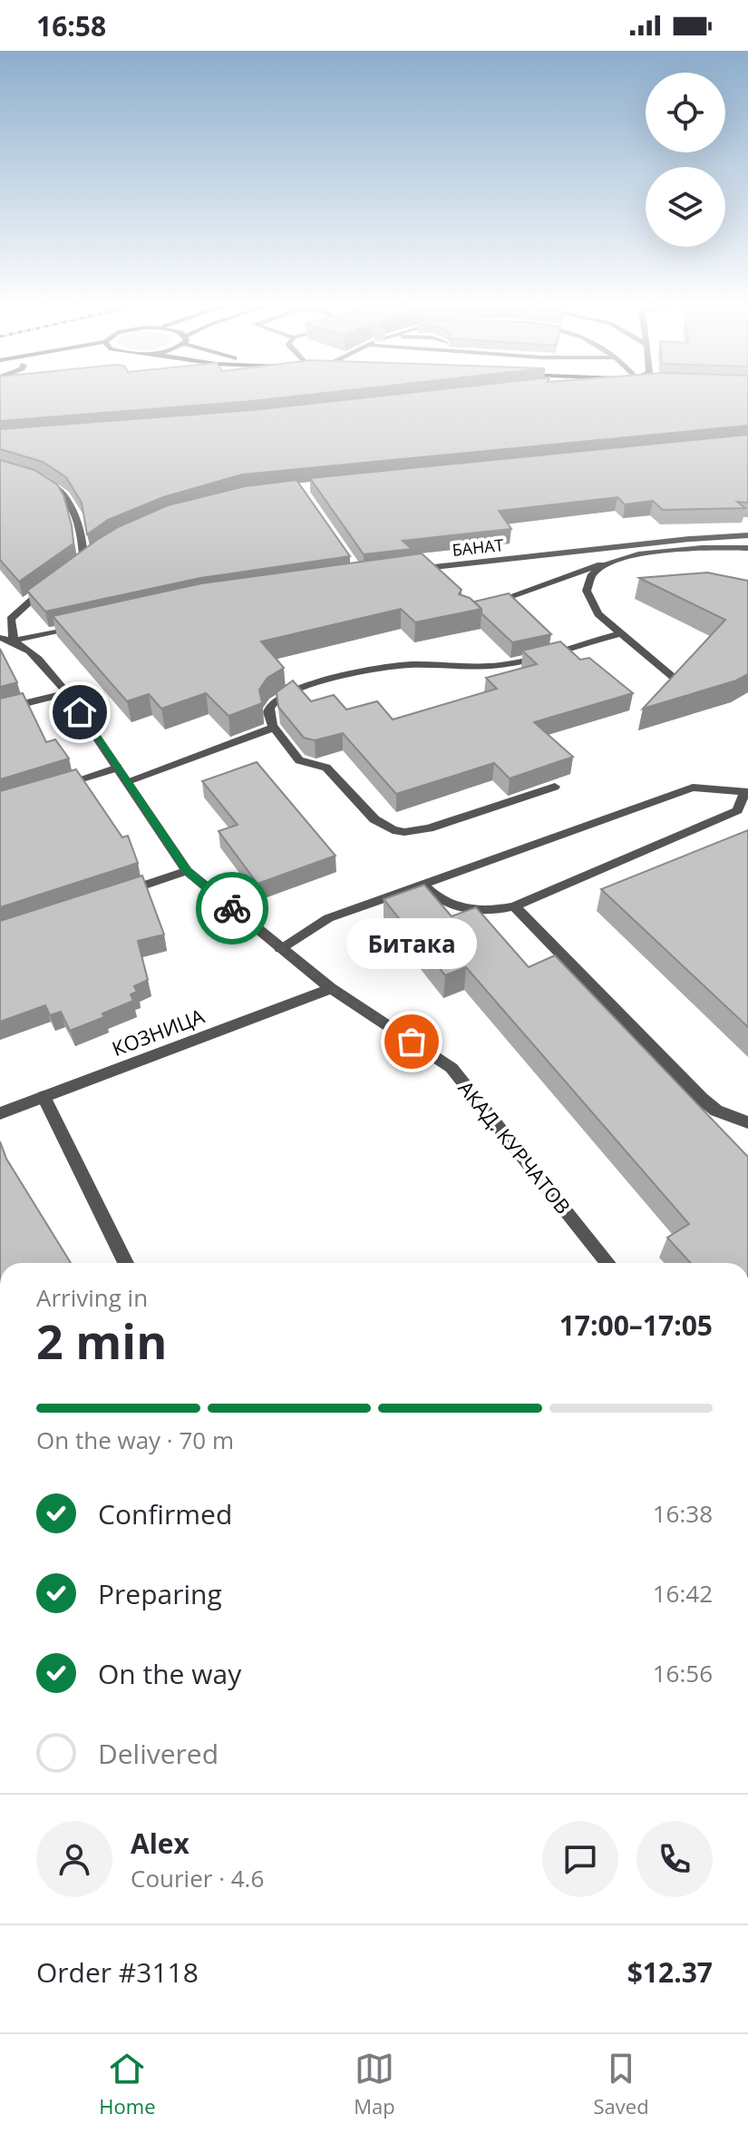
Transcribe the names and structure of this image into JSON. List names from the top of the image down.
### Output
{
  "streets": {
    "street": ["БАНАТ", "КОЗНИЦА", "АКАД. КУРЧАТОВ"]
  },
  "crossings": [
    ["КОЗНИЦА", "АКАД. КУРЧАТОВ"]
  ],
  "places": ["Битака"],
  "page": {
    "status": "16:58",
    "bubble": "Битака",
    "heading": ["2 min", "Arriving in", "17:00–17:05"],
    "panel": [
      "Alex",
      "Courier · 4.6",
      "Order #3118",
      "$12.37"
    ],
    "bar": "On the way · 70 m",
    "list": [
      ["Confirmed", "16:38"],
      ["Preparing", "16:42"],
      ["On the way", "16:56"],
      "Delivered"
    ],
    "tabs": ["Home", "Map", "Saved"]
  }
}
